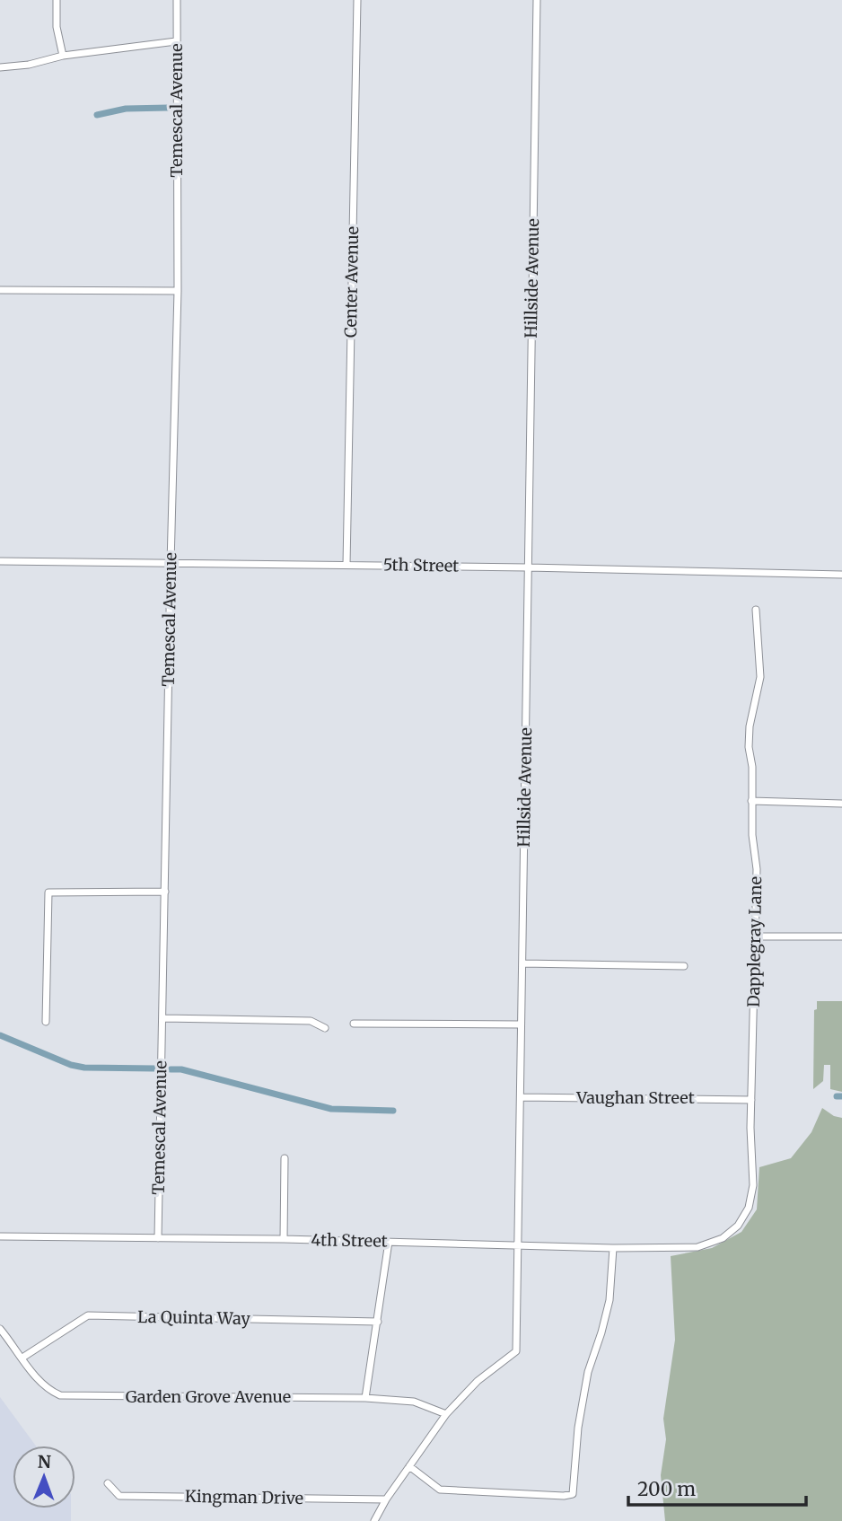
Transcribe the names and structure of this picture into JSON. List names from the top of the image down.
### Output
{
  "streets": {
    "street": [
      "Temescal Avenue",
      "Hillside Avenue",
      "Center Avenue",
      "5th Street",
      "Dapplegray Lane",
      "Vaughan Street",
      "4th Street",
      "La Quinta Way",
      "Garden Grove Avenue",
      "Kingman Drive"
    ]
  },
  "crossings": [
    ["Temescal Avenue", "5th Street"],
    ["Temescal Avenue", "4th Street"],
    ["Hillside Avenue", "5th Street"],
    ["Hillside Avenue", "Vaughan Street"],
    ["Hillside Avenue", "4th Street"],
    ["Hillside Avenue", "Garden Grove Avenue"],
    ["Hillside Avenue", "Kingman Drive"],
    ["Center Avenue", "5th Street"],
    ["Dapplegray Lane", "Vaughan Street"],
    ["Dapplegray Lane", "4th Street"],
    ["La Quinta Way", "Garden Grove Avenue"]
  ],
  "scale_bar": "200 m",
  "north": "top"
}
